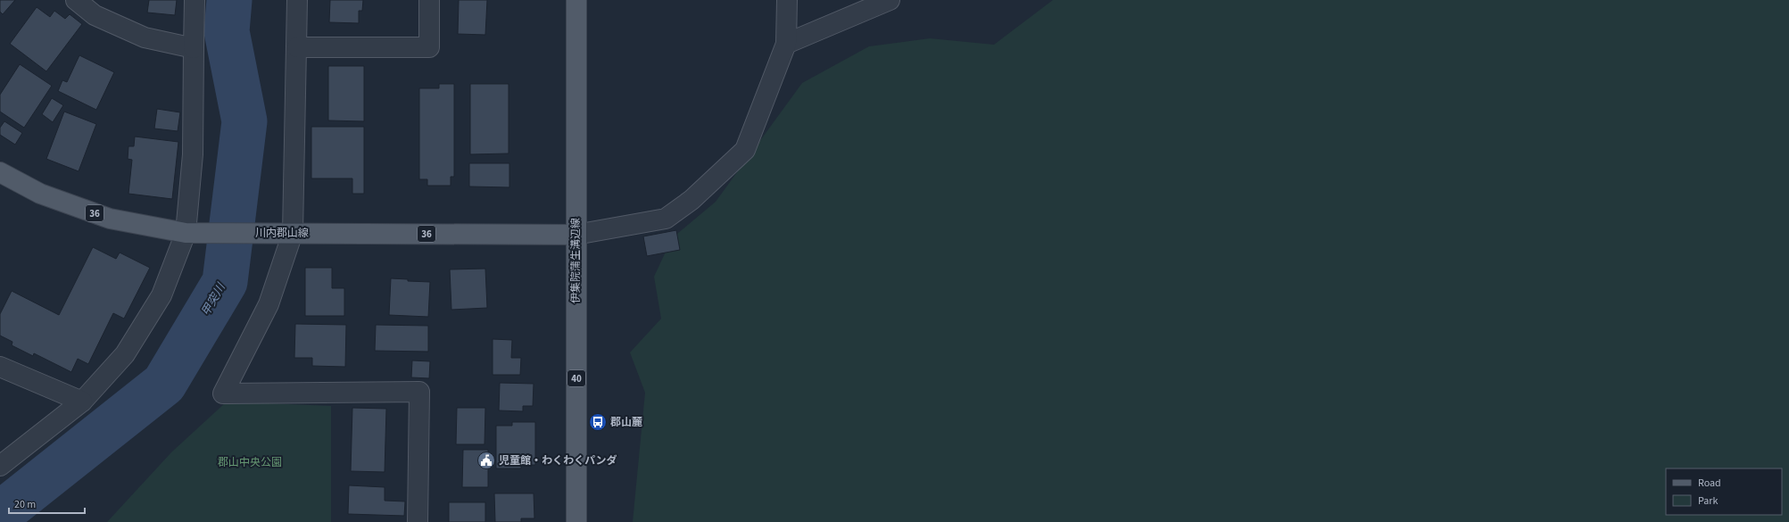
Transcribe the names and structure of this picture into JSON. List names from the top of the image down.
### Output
{
  "streets": {
    "main road": [
      "36",
      "川内郡山線",
      "伊集院蒲生溝辺線",
      "40"
    ]
  },
  "crossings": [
    ["川内郡山線", "伊集院蒲生溝辺線"]
  ],
  "water": ["甲突川"],
  "parks": ["郡山中央公園"],
  "places": {
    "bus stop": ["郡山麓"],
    "public building": ["児童館・わくわくパンダ"]
  },
  "legend": ["Road", "Park"],
  "scale_bar": "20 m"
}
